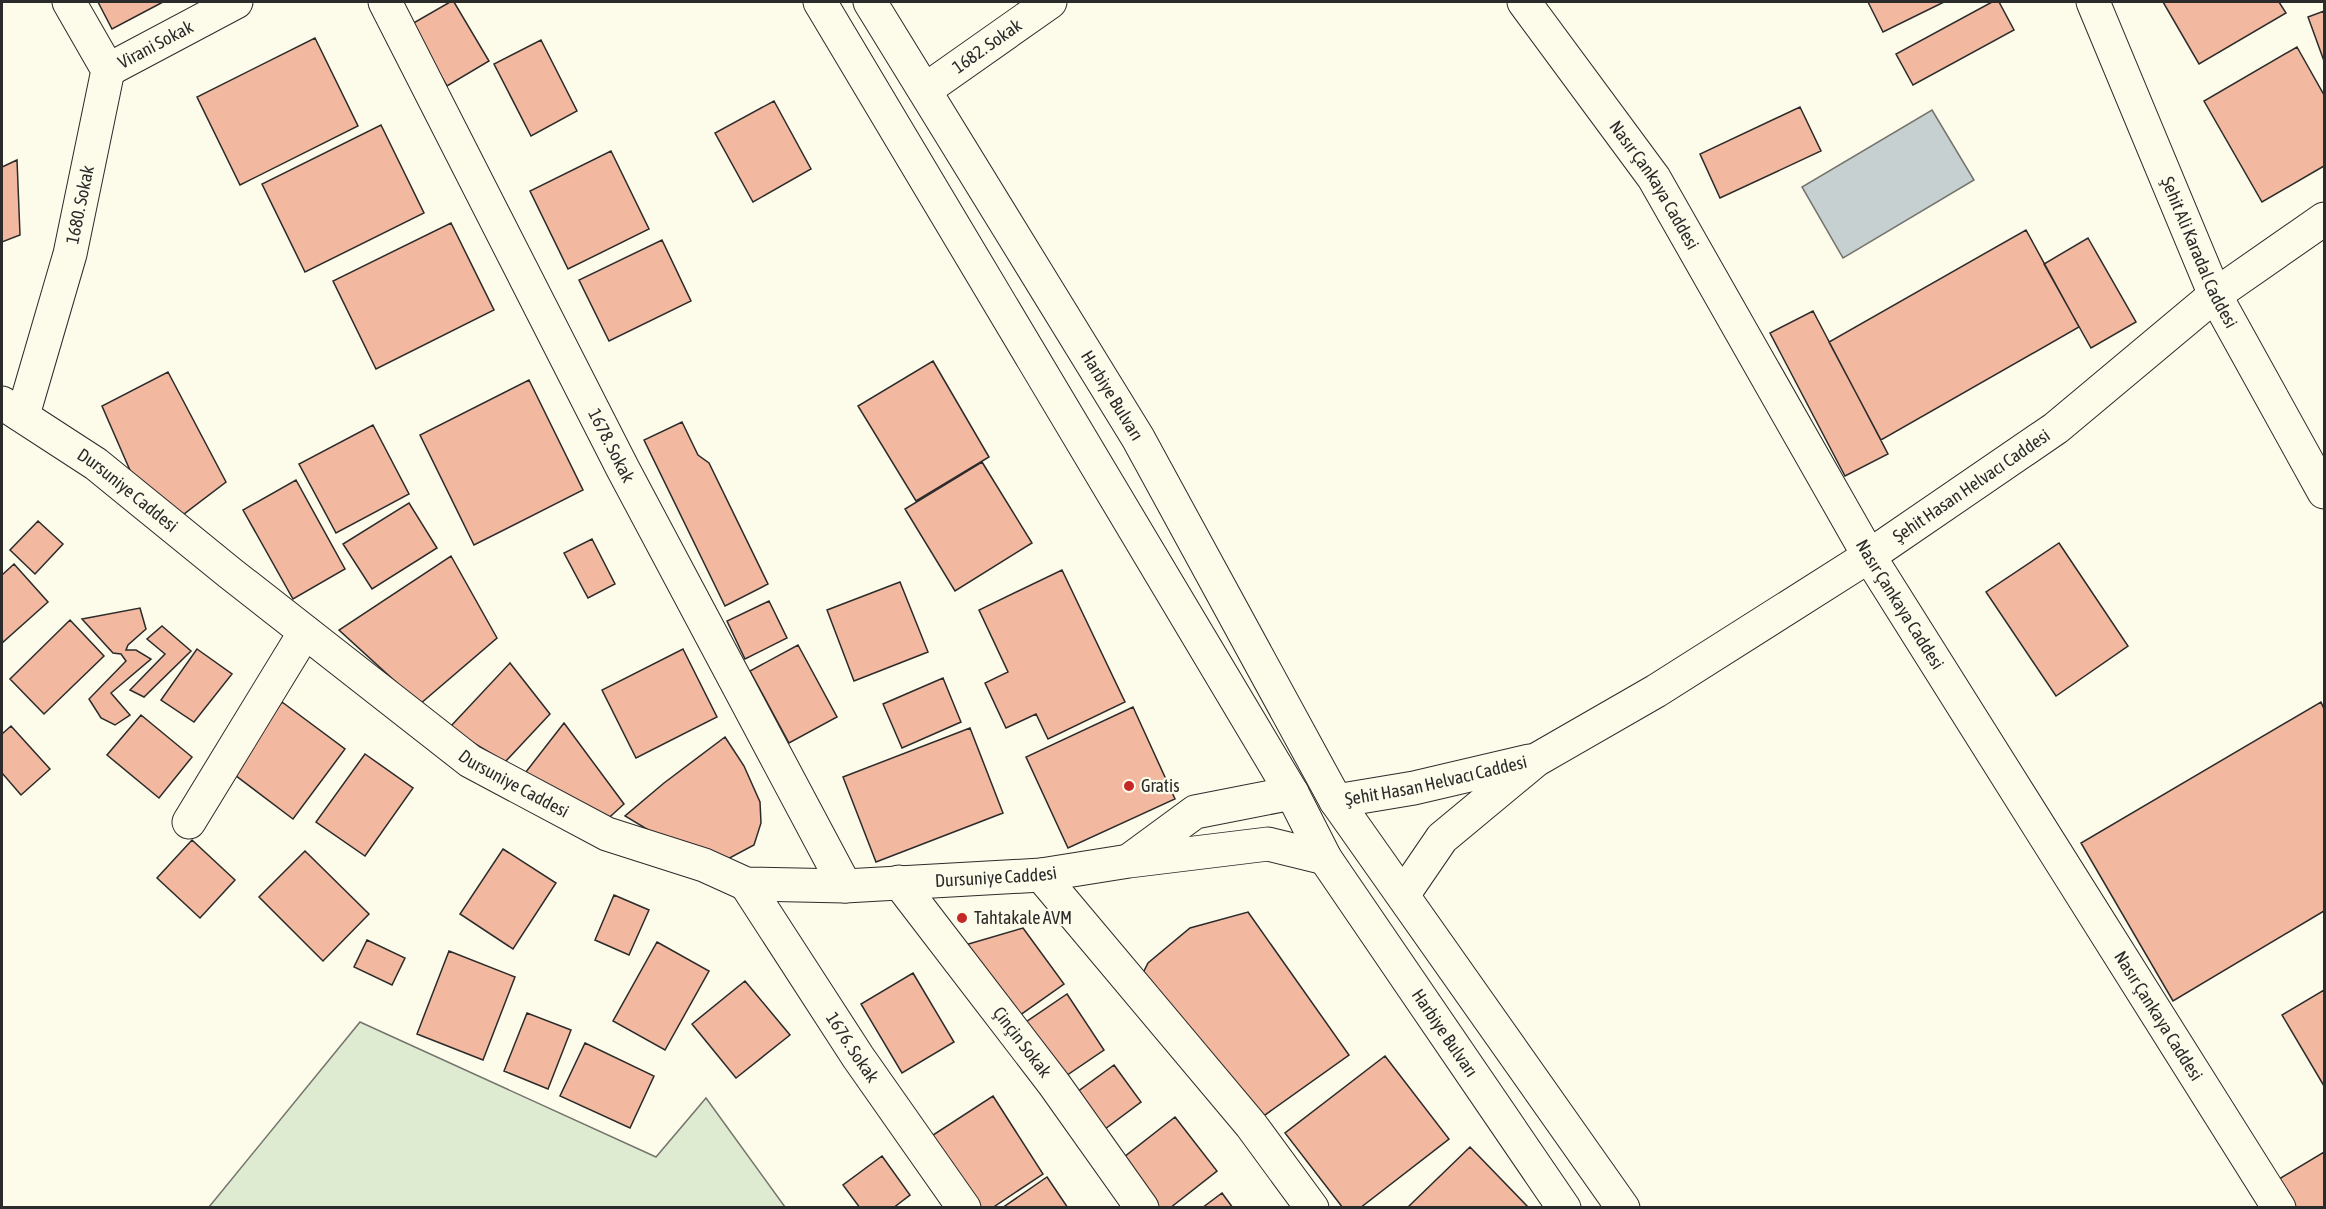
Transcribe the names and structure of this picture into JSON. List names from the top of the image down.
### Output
{
  "streets": {
    "street": [
      "Virani Sokak",
      "1682. Sokak",
      "Nasır Çankaya Caddesi",
      "1680. Sokak",
      "Şehit Ali Karadal Caddesi",
      "Harbiye Bulvarı",
      "1678. Sokak",
      "Şehit Hasan Helvacı Caddesi",
      "Dursuniye Caddesi",
      "Çinçin Sokak",
      "1676. Sokak"
    ]
  },
  "crossings": [
    ["Virani Sokak", "1680. Sokak"],
    ["1682. Sokak", "Harbiye Bulvarı"],
    ["Nasır Çankaya Caddesi", "Şehit Hasan Helvacı Caddesi"],
    ["1680. Sokak", "Dursuniye Caddesi"],
    ["Şehit Ali Karadal Caddesi", "Şehit Hasan Helvacı Caddesi"],
    ["Harbiye Bulvarı", "Şehit Hasan Helvacı Caddesi"],
    ["Harbiye Bulvarı", "Dursuniye Caddesi"],
    ["1678. Sokak", "Dursuniye Caddesi"],
    ["Dursuniye Caddesi", "Çinçin Sokak"],
    ["Dursuniye Caddesi", "1676. Sokak"]
  ],
  "places": ["Gratis", "Tahtakale AVM"]
}
